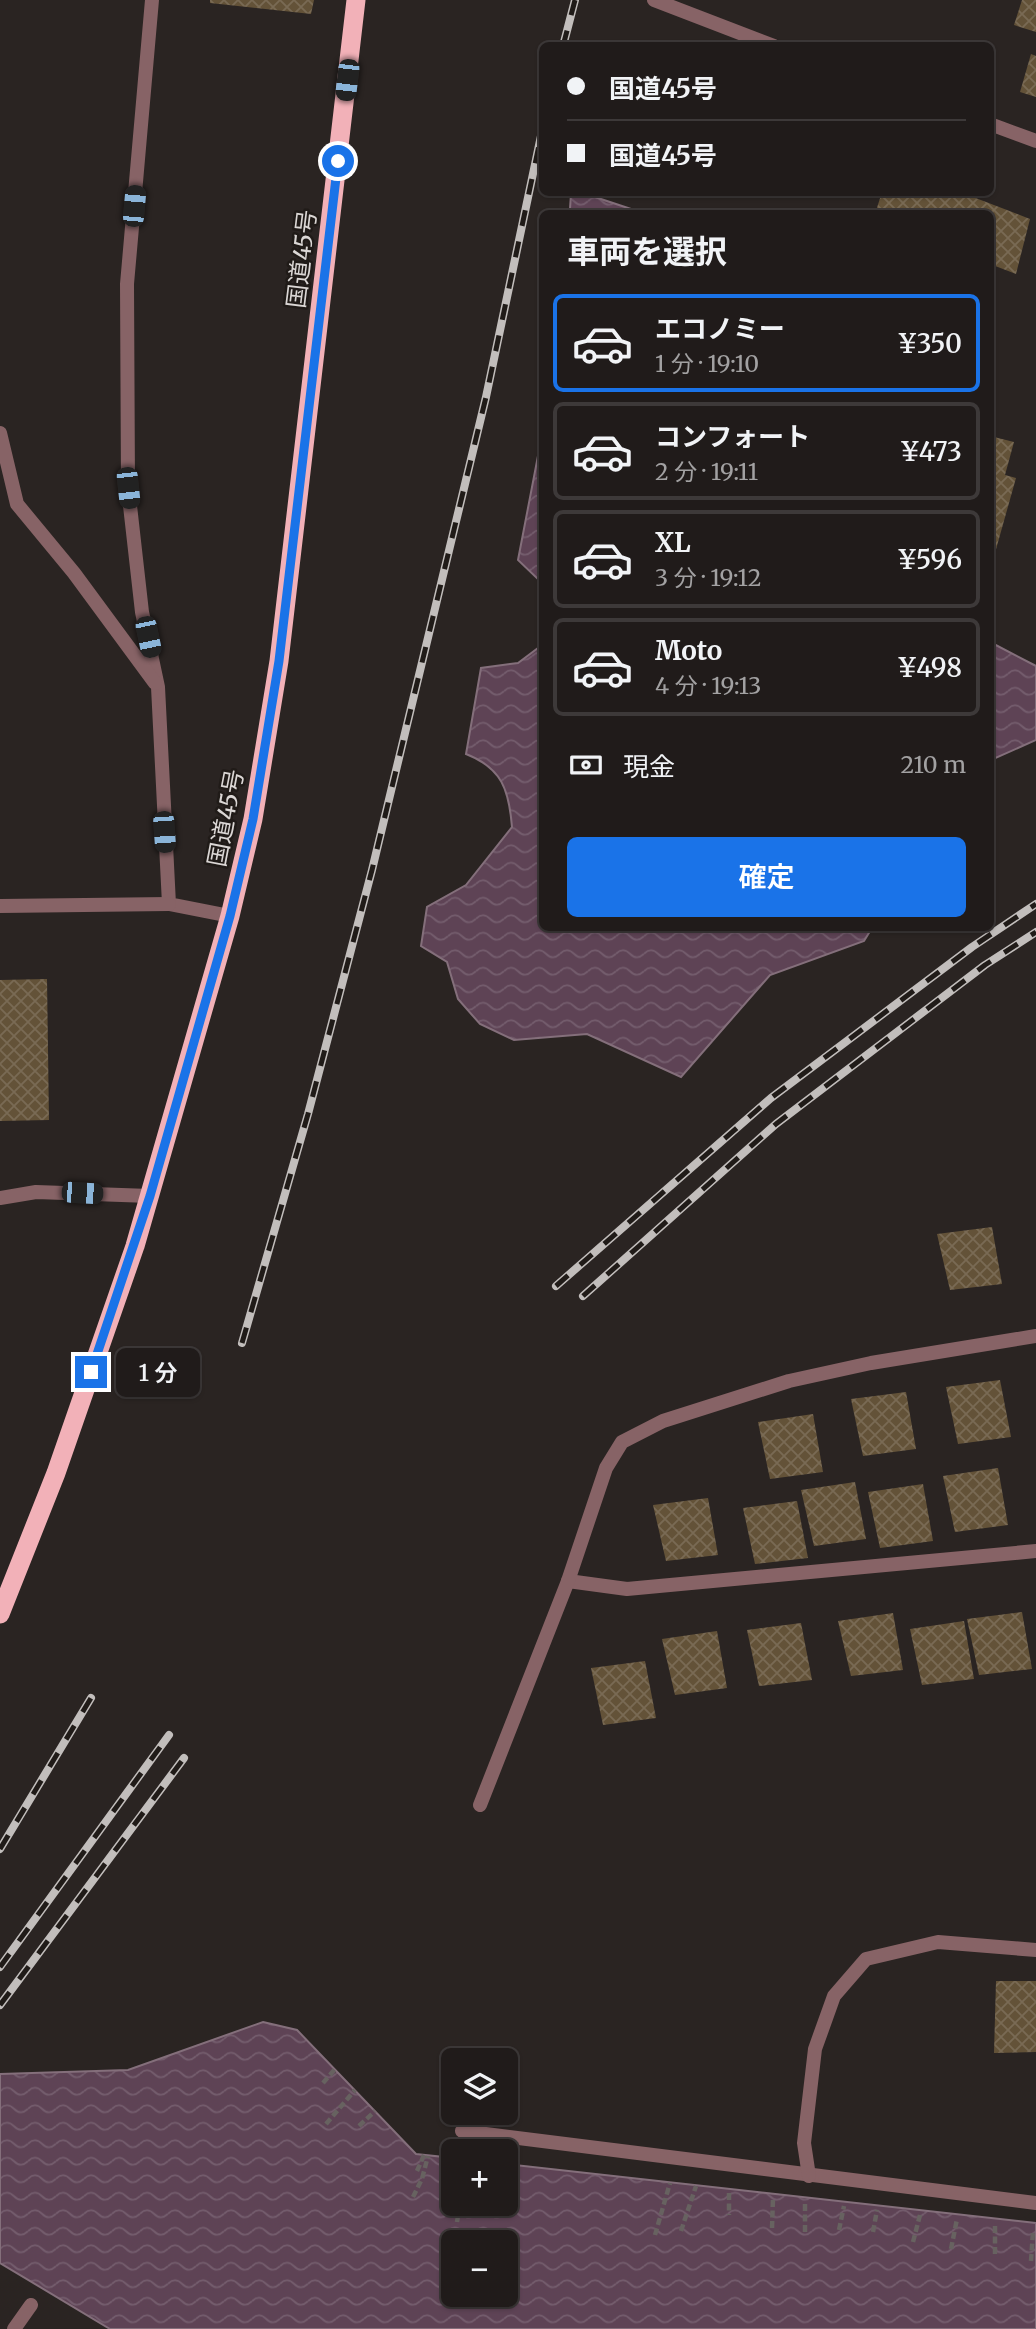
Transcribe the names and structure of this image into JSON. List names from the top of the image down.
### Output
{
  "streets": {
    "highway": ["国道45号"]
  },
  "page": {
    "banner": ["国道45号", "国道45号"],
    "heading": "車両を選択",
    "list": [
      {
        "name": "エコノミー",
        "note": "1 分 · 19:10",
        "value": "¥350"
      },
      {
        "name": "コンフォート",
        "note": "2 分 · 19:11",
        "value": "¥473"
      },
      {
        "name": "XL",
        "note": "3 分 · 19:12",
        "value": "¥596"
      },
      {
        "name": "Moto",
        "note": "4 分 · 19:13",
        "value": "¥498"
      }
    ],
    "pay": ["現金", "210 m"],
    "buttons": "確定",
    "bubble": "1 分",
    "map_buttons": ["+", "−"]
  }
}
